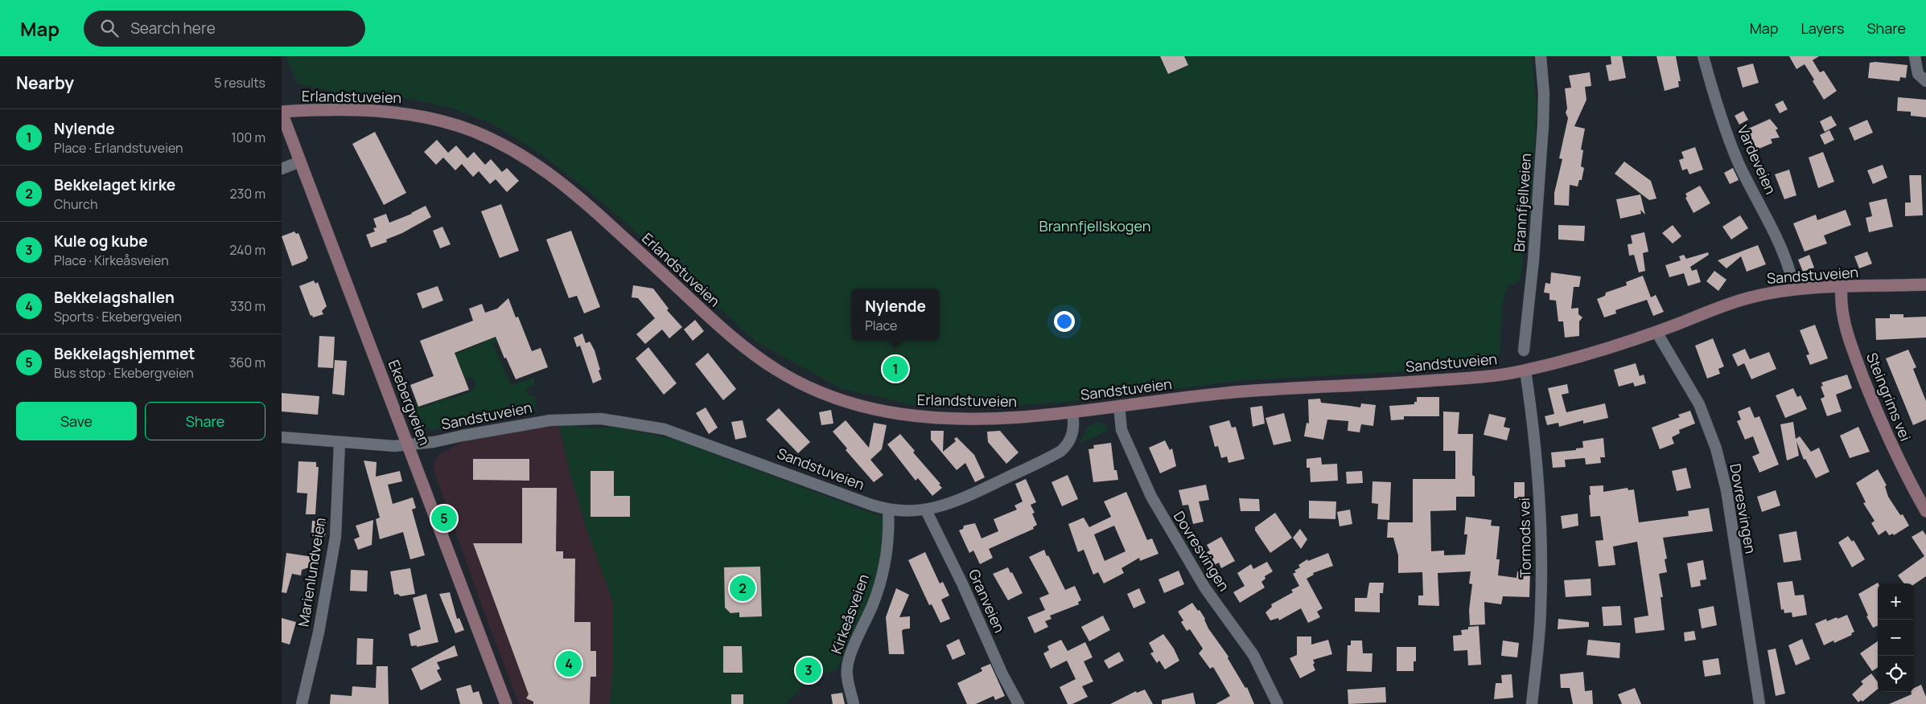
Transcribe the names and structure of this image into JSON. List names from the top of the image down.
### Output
{
  "streets": {
    "street": [
      "Erlandstuveien",
      "Vardeveien",
      "Brannfjellveien",
      "Sandstuveien",
      "Steingrims vei",
      "Ekebergveien",
      "Dovresvingen",
      "Tormods vei",
      "Marienlundveien",
      "Granveien",
      "Kirkeåsveien"
    ]
  },
  "crossings": [
    ["Erlandstuveien", "Sandstuveien"],
    ["Erlandstuveien", "Ekebergveien"],
    ["Sandstuveien", "Steingrims vei"],
    ["Sandstuveien", "Ekebergveien"],
    ["Sandstuveien", "Dovresvingen"],
    ["Sandstuveien", "Tormods vei"],
    ["Sandstuveien", "Marienlundveien"],
    ["Sandstuveien", "Granveien"],
    ["Sandstuveien", "Kirkeåsveien"]
  ],
  "parks": ["Brannfjellskogen"],
  "page": {
    "header": "Map",
    "search": "Search here",
    "nav": ["Map", "Layers", "Share"],
    "heading": ["Nearby", "5 results"],
    "list": [
      {
        "mark": "1",
        "name": "Nylende",
        "note": "Place · Erlandstuveien",
        "value": "100 m"
      },
      {
        "mark": "2",
        "name": "Bekkelaget kirke",
        "note": "Church",
        "value": "230 m"
      },
      {
        "mark": "3",
        "name": "Kule og kube",
        "note": "Place · Kirkeåsveien",
        "value": "240 m"
      },
      {
        "mark": "4",
        "name": "Bekkelagshallen",
        "note": "Sports · Ekebergveien",
        "value": "330 m"
      },
      {
        "mark": "5",
        "name": "Bekkelagshjemmet",
        "note": "Bus stop · Ekebergveien",
        "value": "360 m"
      }
    ],
    "popup": ["Nylende", "Place"],
    "pins": [
      "1",
      "5",
      "2",
      "4",
      "3"
    ],
    "buttons": ["Save", "Share"],
    "map_buttons": ["+", "−"]
  }
}
